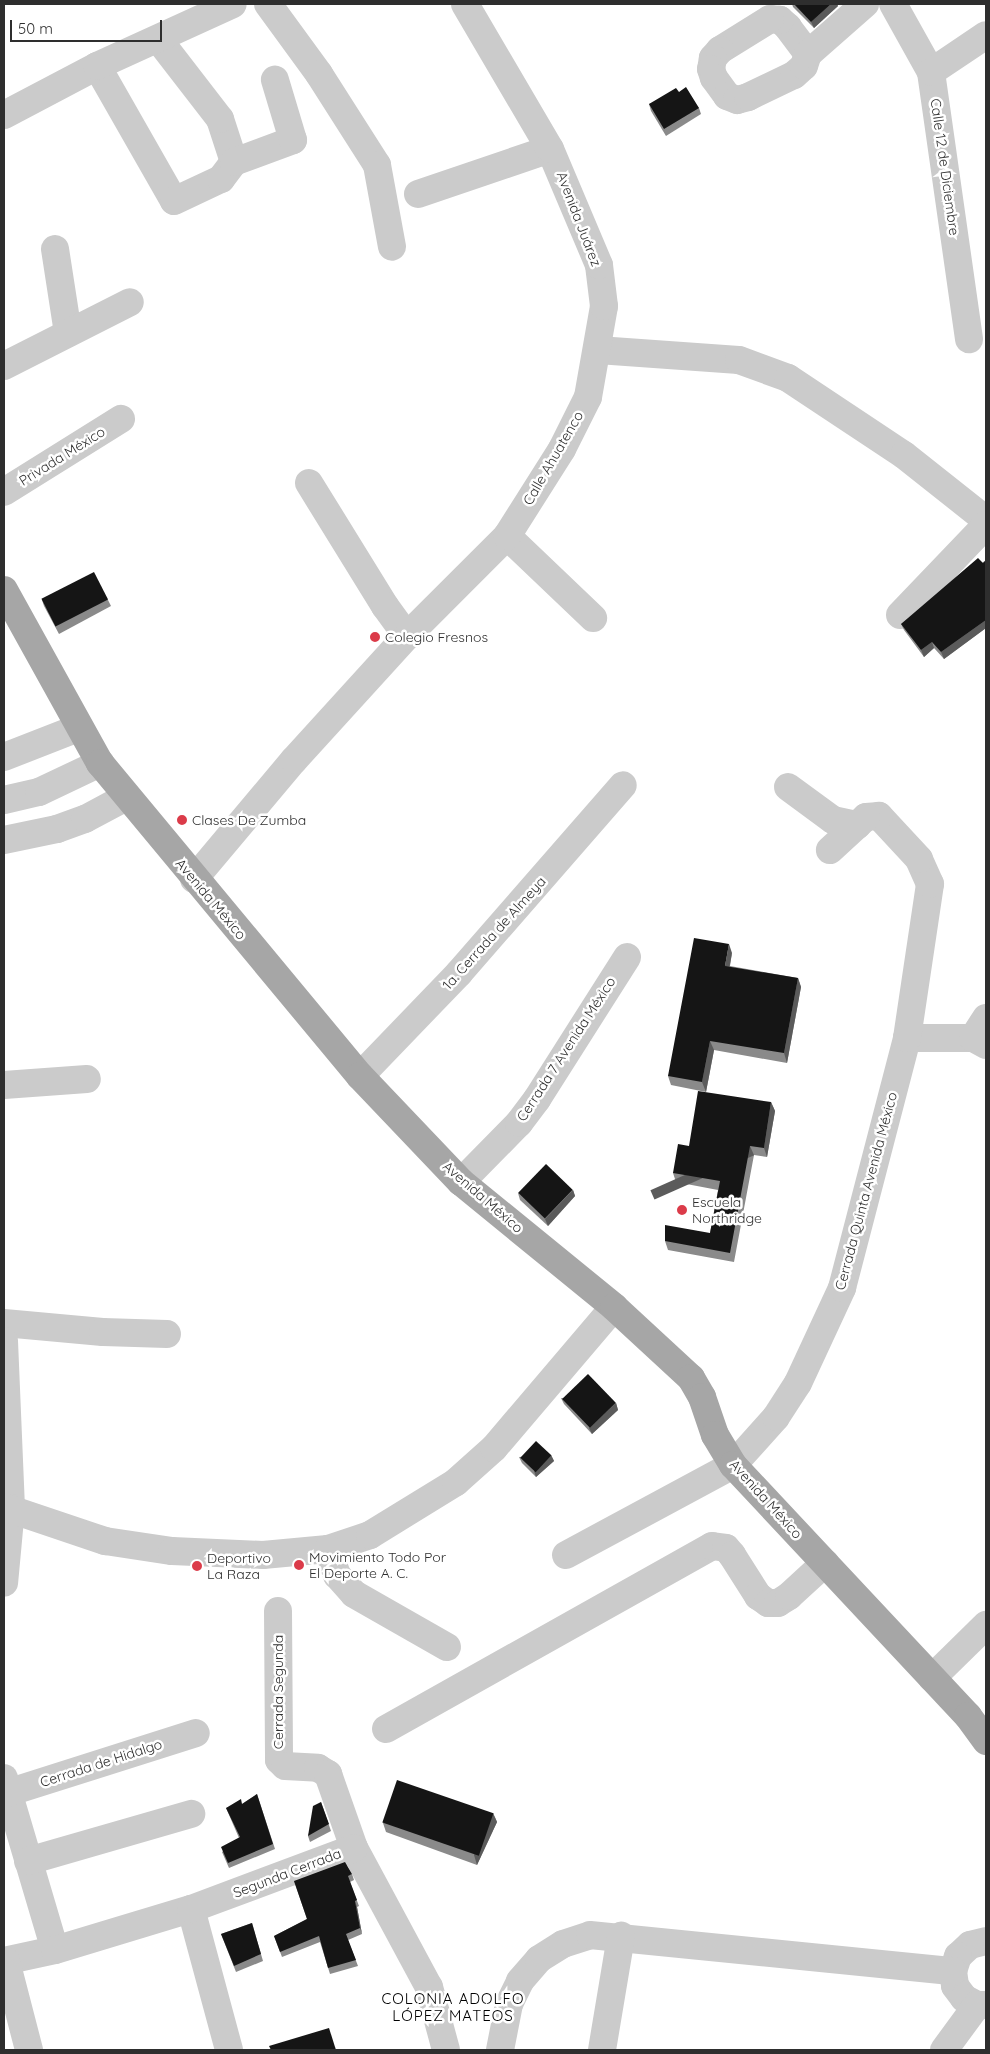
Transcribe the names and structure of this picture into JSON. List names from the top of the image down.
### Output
{
  "streets": {
    "main road": ["Avenida México"],
    "street": [
      "Calle 12 de Diciembre",
      "Avenida Juárez",
      "Privada México",
      "Calle Ahuatenco",
      "1a. Cerrada de Almeya",
      "Cerrada 7 Avenida México",
      "Cerrada Quinta Avenida México",
      "Cerrada Segunda",
      "Cerrada de Hidalgo",
      "Segunda Cerrada"
    ]
  },
  "crossings": [
    ["Avenida Juárez", "Calle Ahuatenco"],
    ["Calle Ahuatenco", "Avenida México"],
    ["Avenida México", "1a. Cerrada de Almeya"],
    ["Avenida México", "Cerrada 7 Avenida México"],
    ["Avenida México", "Cerrada Quinta Avenida México"],
    ["Cerrada Segunda", "Segunda Cerrada"]
  ],
  "districts": ["COLONIA ADOLFO LÓPEZ MATEOS"],
  "places": [
    "Colegio Fresnos",
    "Clases De Zumba",
    "Escuela Northridge",
    "Movimiento Todo Por El Deporte A. C.",
    "Deportivo La Raza"
  ],
  "scale_bar": "50 m"
}
